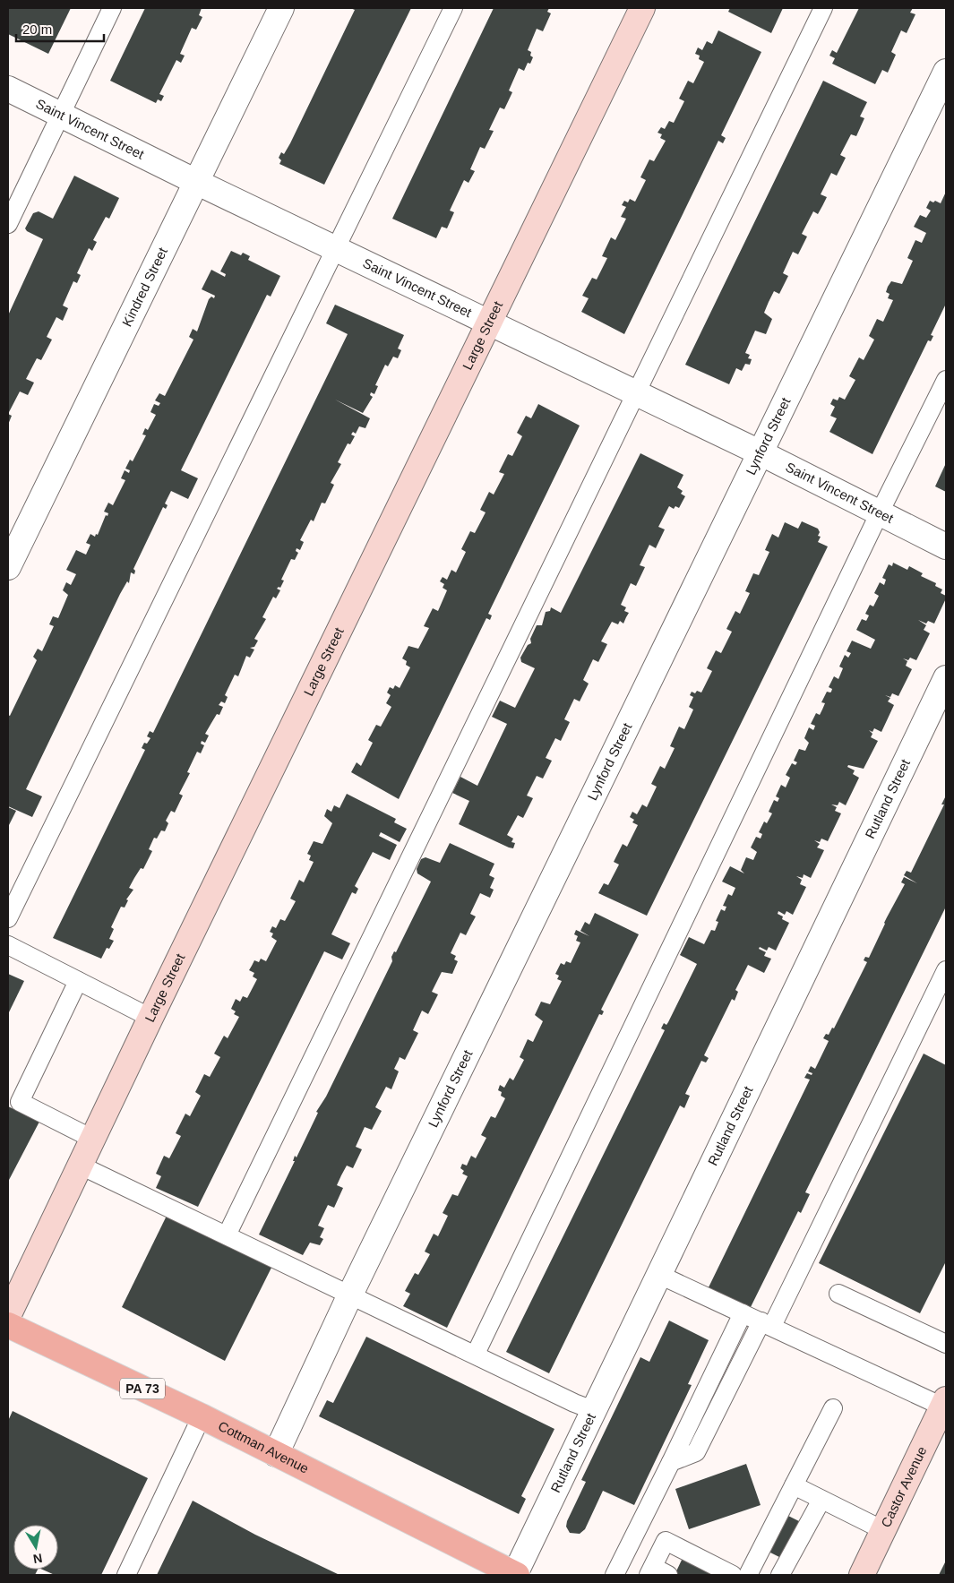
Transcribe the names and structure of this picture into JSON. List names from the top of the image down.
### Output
{
  "streets": {
    "main road": ["PA 73", "Cottman Avenue"],
    "street": [
      "Saint Vincent Street",
      "Kindred Street",
      "Large Street",
      "Lynford Street",
      "Rutland Street",
      "Castor Avenue"
    ]
  },
  "crossings": [
    ["Saint Vincent Street", "Kindred Street"],
    ["Saint Vincent Street", "Large Street"],
    ["Saint Vincent Street", "Lynford Street"],
    ["Lynford Street", "Cottman Avenue"],
    ["Rutland Street", "Cottman Avenue"]
  ],
  "scale_bar": "20 m",
  "north": "bottom"
}
